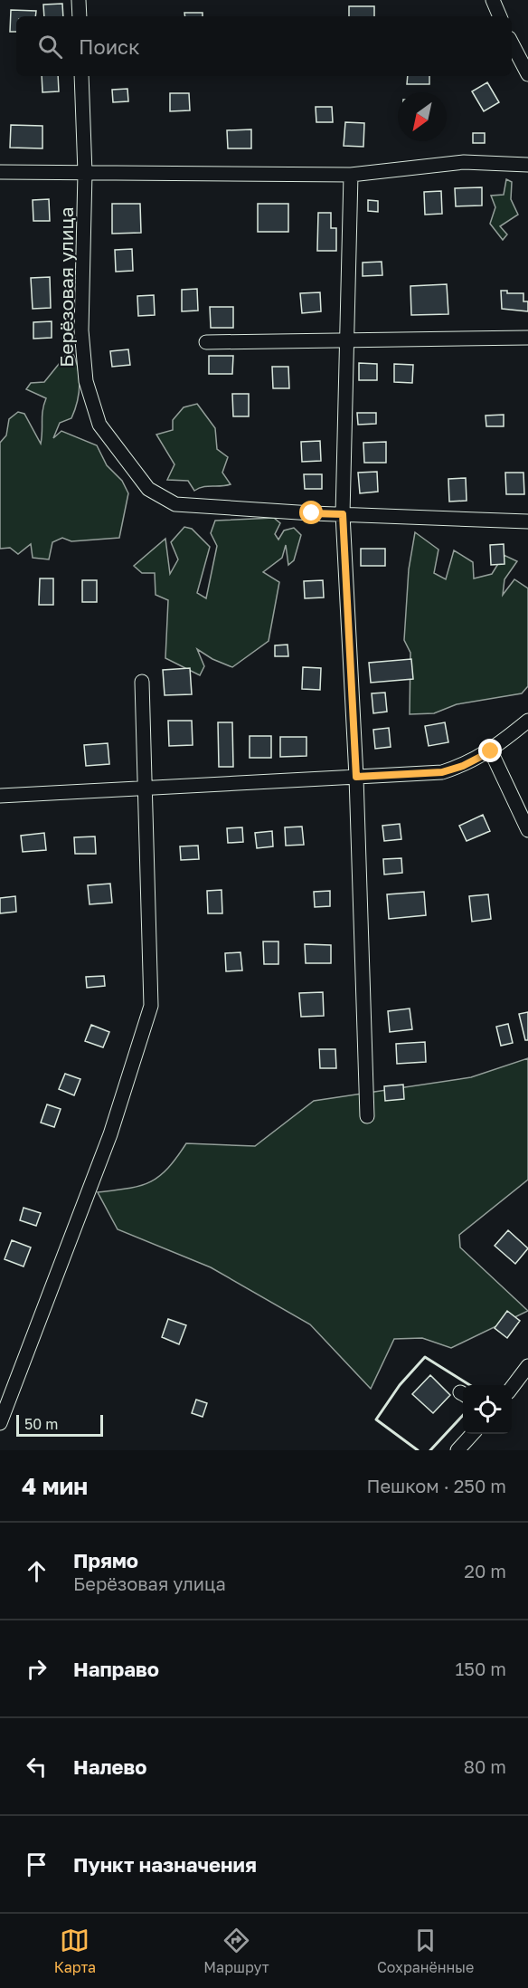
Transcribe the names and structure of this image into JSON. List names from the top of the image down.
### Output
{
  "streets": {
    "street": ["Берёзовая улица"]
  },
  "scale_bar": "50 m",
  "north": "bottom left",
  "page": {
    "search": "Поиск",
    "scale": "50 m",
    "heading": ["4 мин", "Пешком · 250 m"],
    "list": [
      ["Прямо", "Берёзовая улица", "20 m"],
      ["Направо", "150 m"],
      ["Налево", "80 m"],
      "Пункт назначения"
    ],
    "nav": ["Карта", "Маршрут", "Сохранённые"]
  }
}
